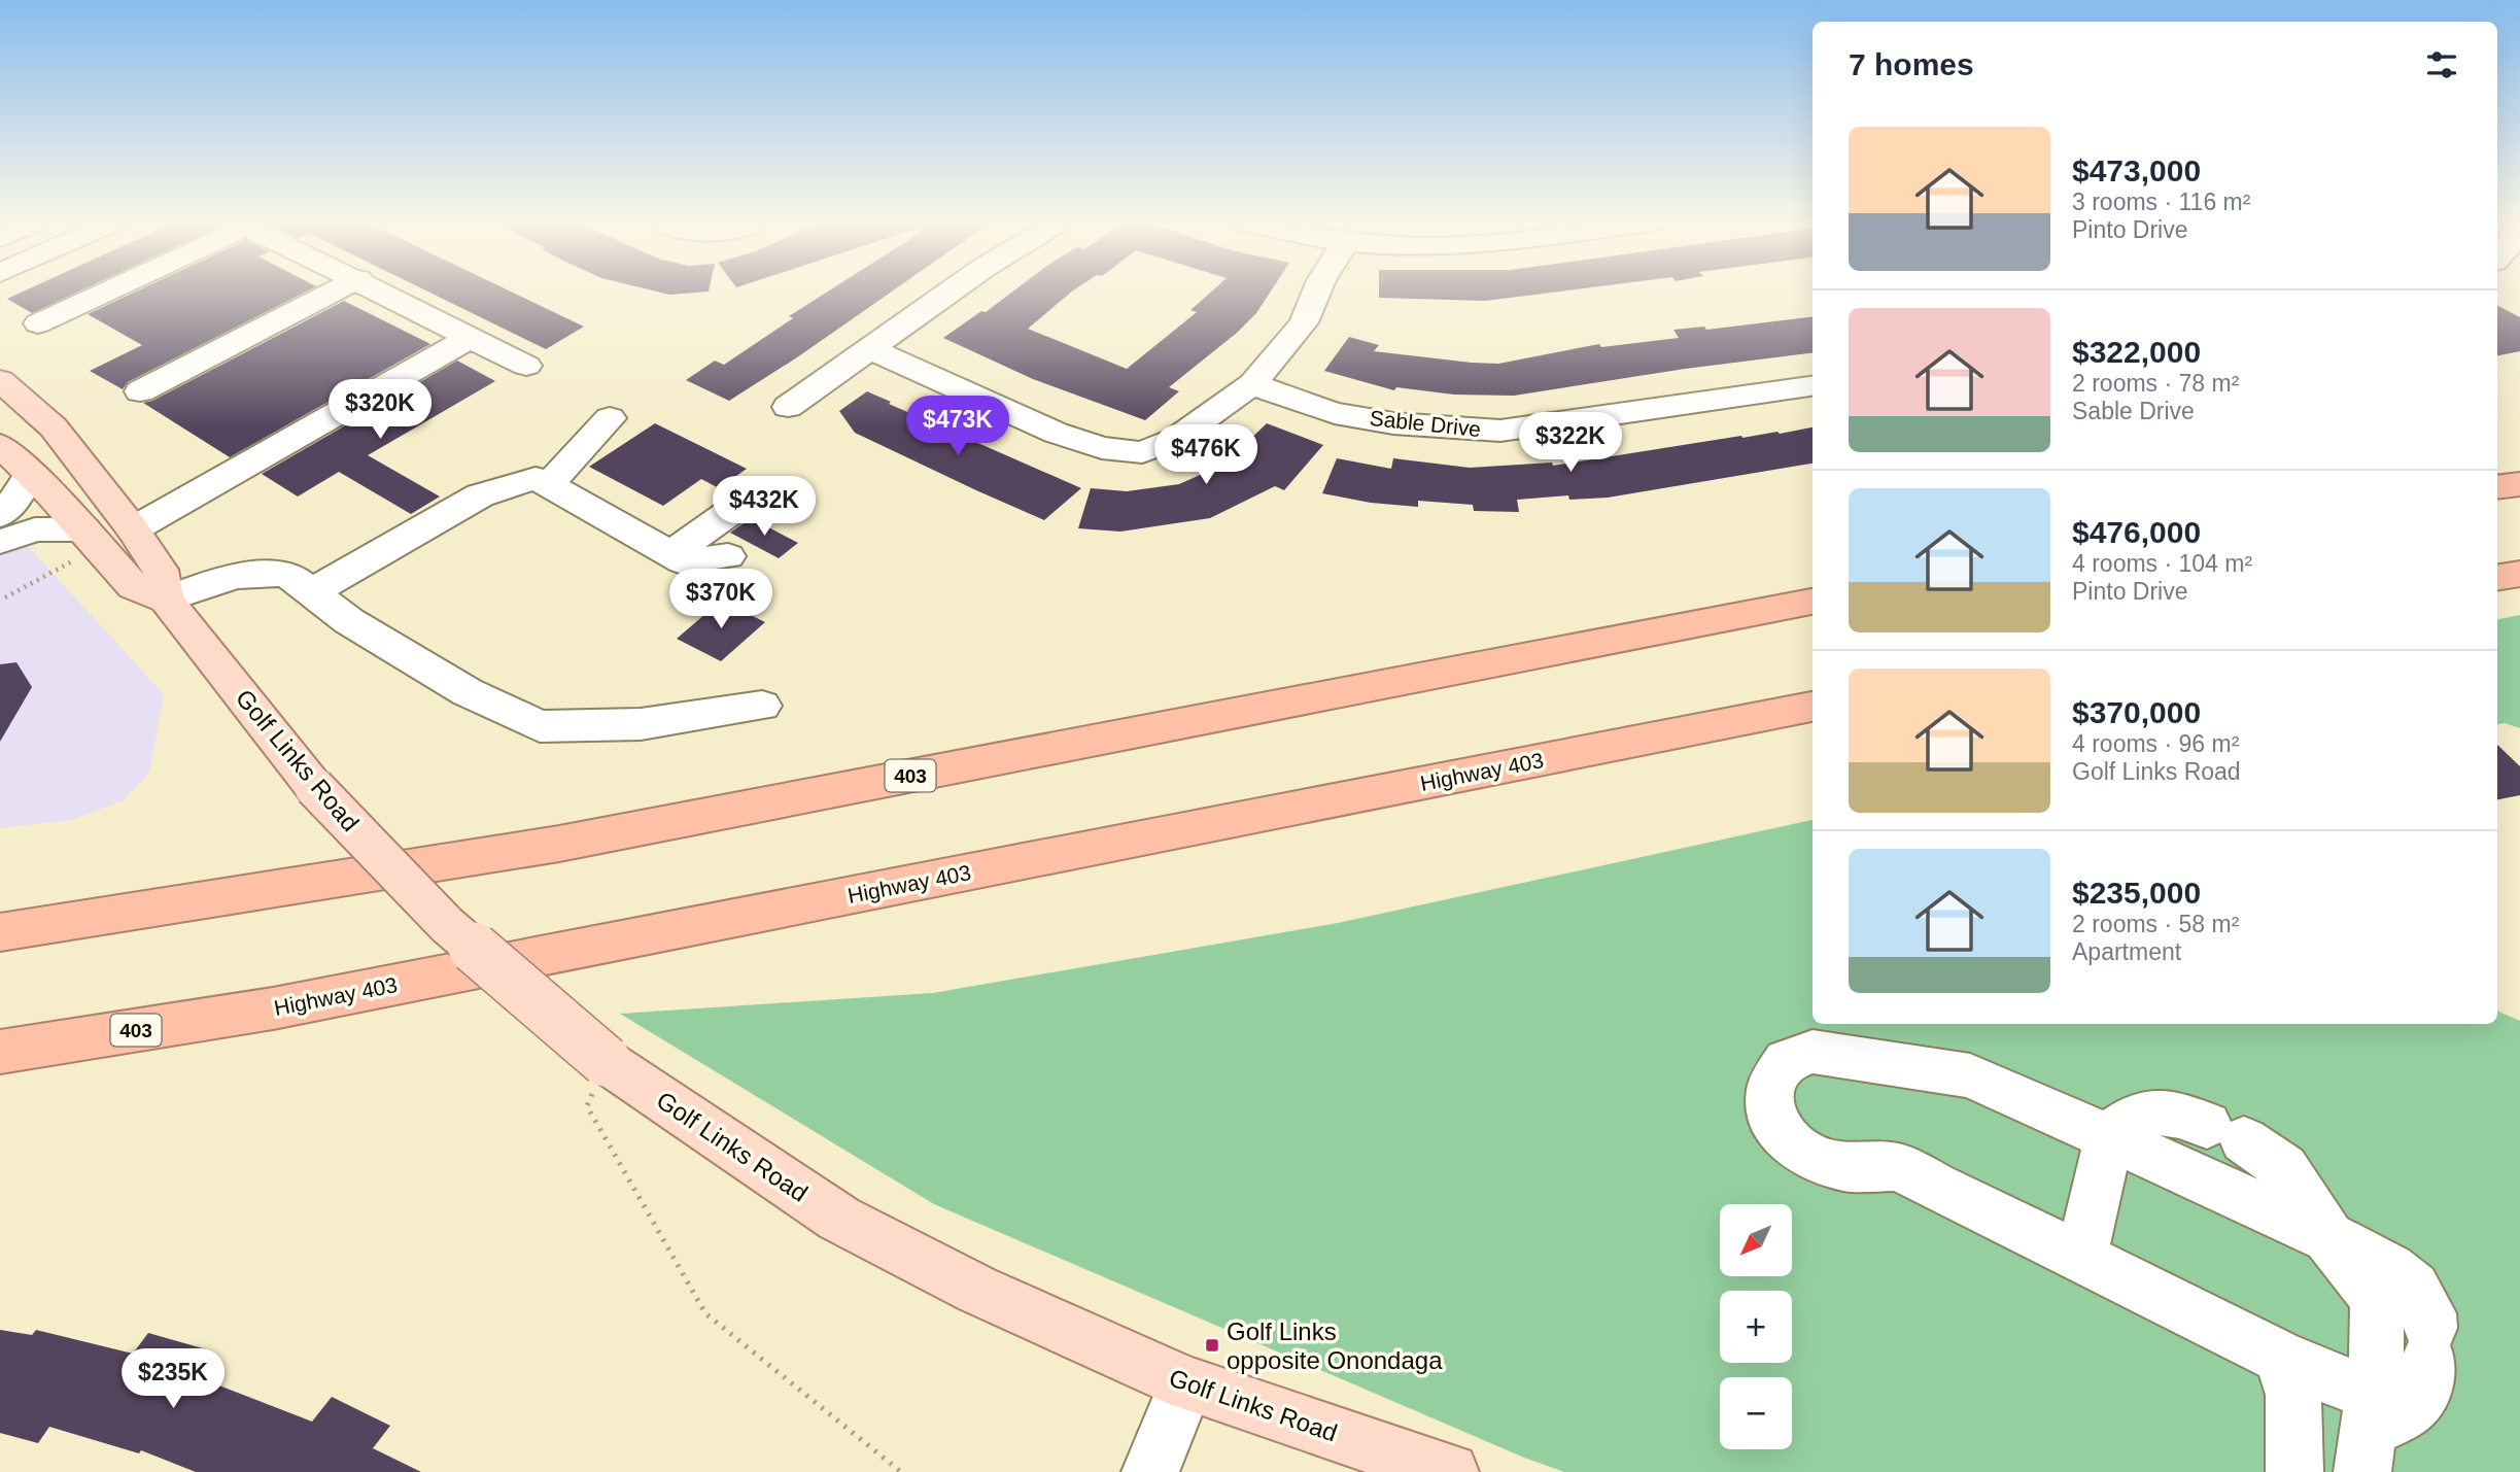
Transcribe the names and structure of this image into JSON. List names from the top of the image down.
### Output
{
  "streets": {
    "highway": ["Highway 403", "403"],
    "main road": ["Golf Links Road"],
    "street": ["Sable Drive"]
  },
  "places": {
    "transit": ["Golf Links opposite Onondaga"]
  },
  "north": "bottom left",
  "page": {
    "heading": "7 homes",
    "list": [
      {
        "name": "$473,000",
        "note": "3 rooms · 116 m² · Pinto Drive"
      },
      {
        "name": "$322,000",
        "note": "2 rooms · 78 m² · Sable Drive"
      },
      {
        "name": "$476,000",
        "note": "4 rooms · 104 m² · Pinto Drive"
      },
      {
        "name": "$370,000",
        "note": "4 rooms · 96 m² · Golf Links Road"
      },
      {
        "name": "$235,000",
        "note": "2 rooms · 58 m² · Apartment"
      }
    ],
    "price": [
      "$320K",
      "$473K",
      "$322K",
      "$476K",
      "$432K",
      "$370K",
      "$235K"
    ],
    "map_buttons": ["+", "−"]
  }
}
